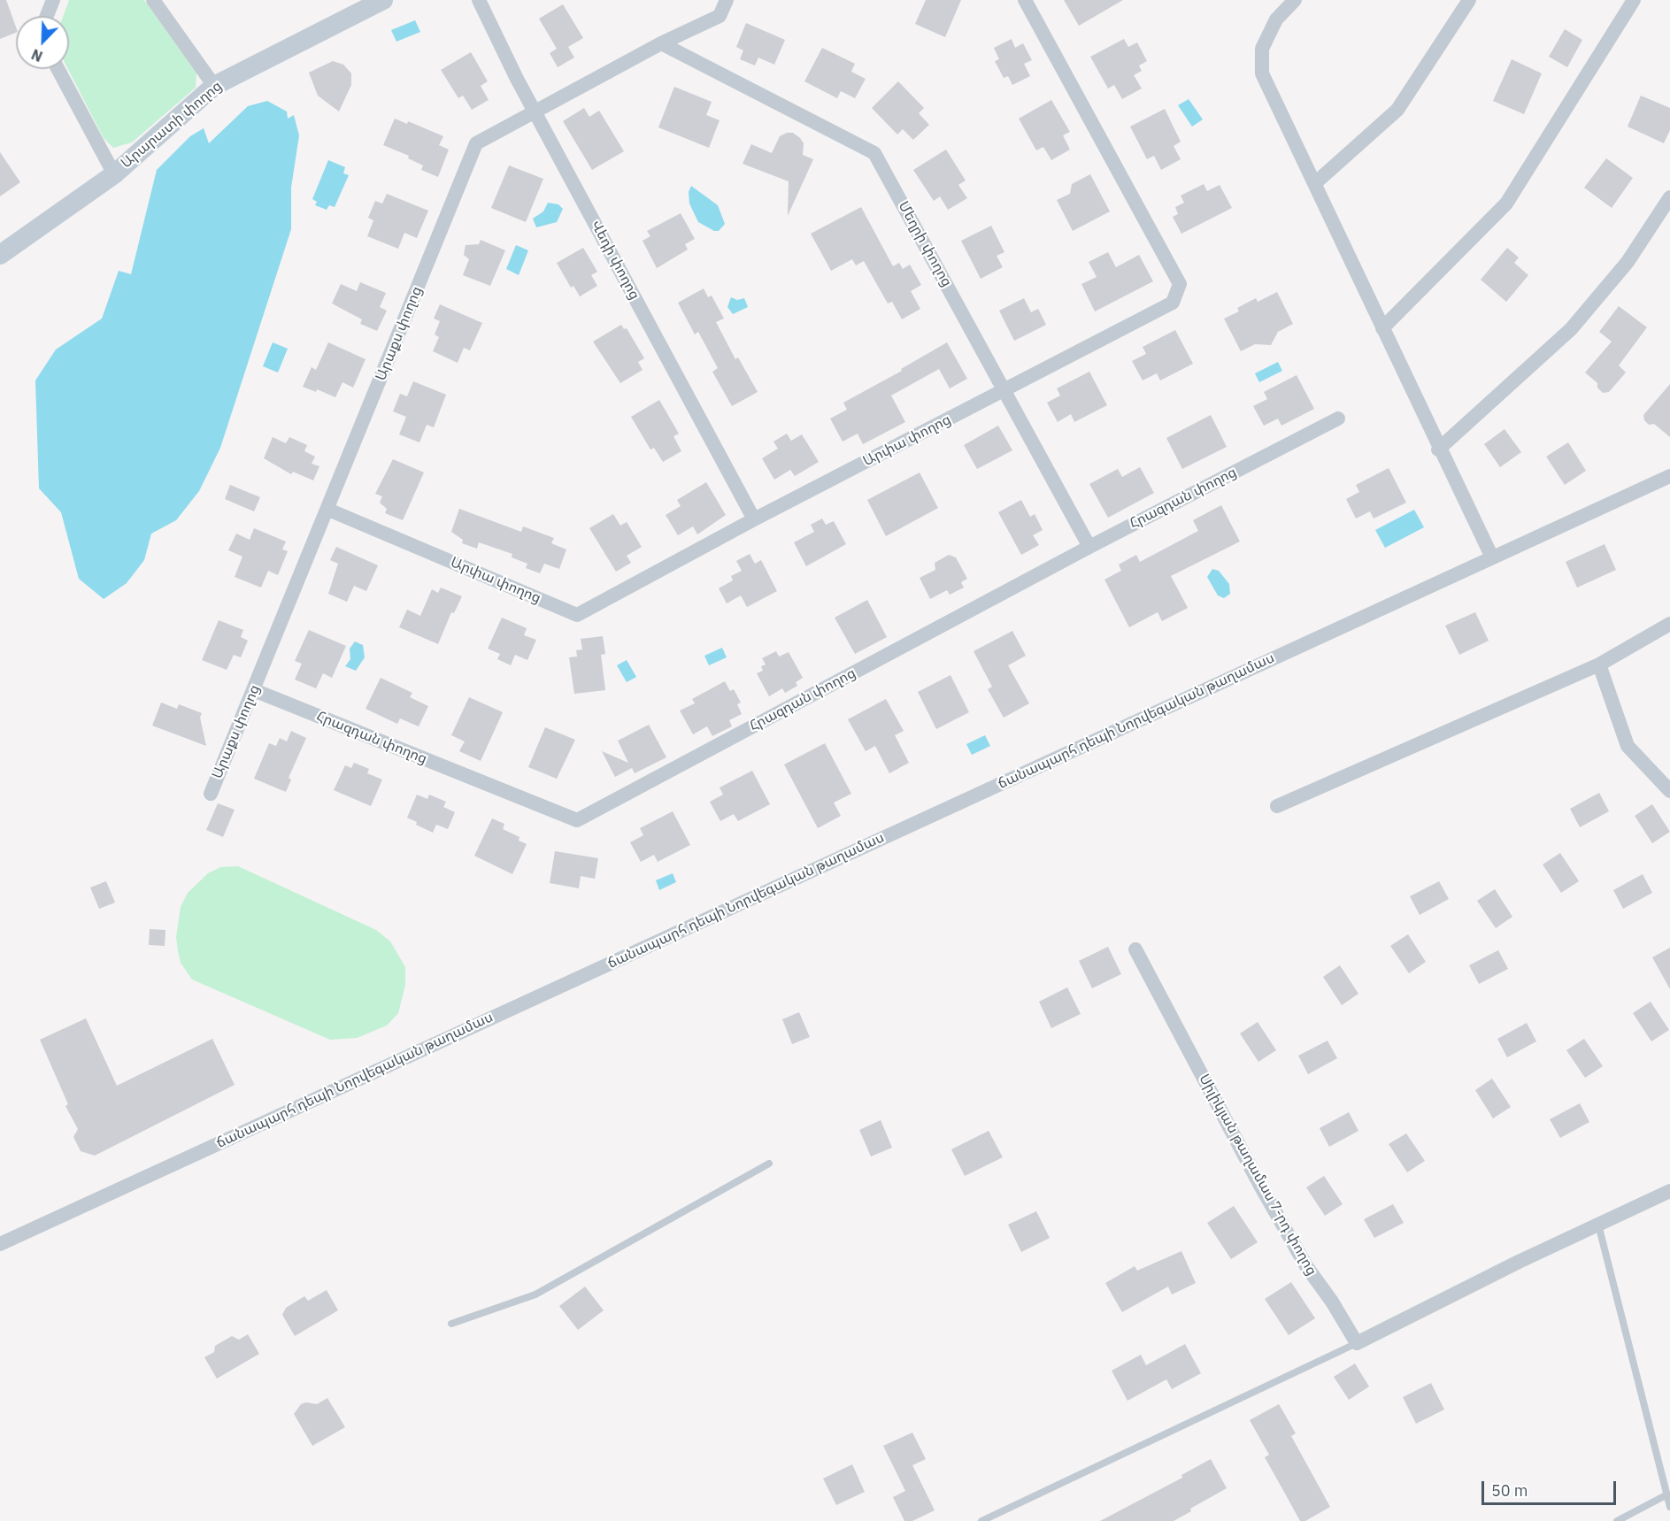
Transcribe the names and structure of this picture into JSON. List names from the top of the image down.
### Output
{
  "streets": {
    "street": [
      "Արարատի փողոց",
      "Մեղրի փողոց",
      "Վեդի փողոց",
      "Արաքս փողոց",
      "Արփա փողոց",
      "Հրազդան փողոց",
      "ճանապարհ դեպի Նորվեգական թաղամաս",
      "Սիլիկյան թաղամաս 7-րդ փողոց"
    ]
  },
  "crossings": [
    ["Մեղրի փողոց", "Արաքս փողոց"],
    ["Մեղրի փողոց", "Արփա փողոց"],
    ["Մեղրի փողոց", "Հրազդան փողոց"],
    ["Վեդի փողոց", "Արաքս փողոց"],
    ["Վեդի փողոց", "Արփա փողոց"],
    ["Արաքս փողոց", "Արփա փողոց"],
    ["Արաքս փողոց", "Հրազդան փողոց"]
  ],
  "scale_bar": "50 m",
  "north": "bottom left"
}
